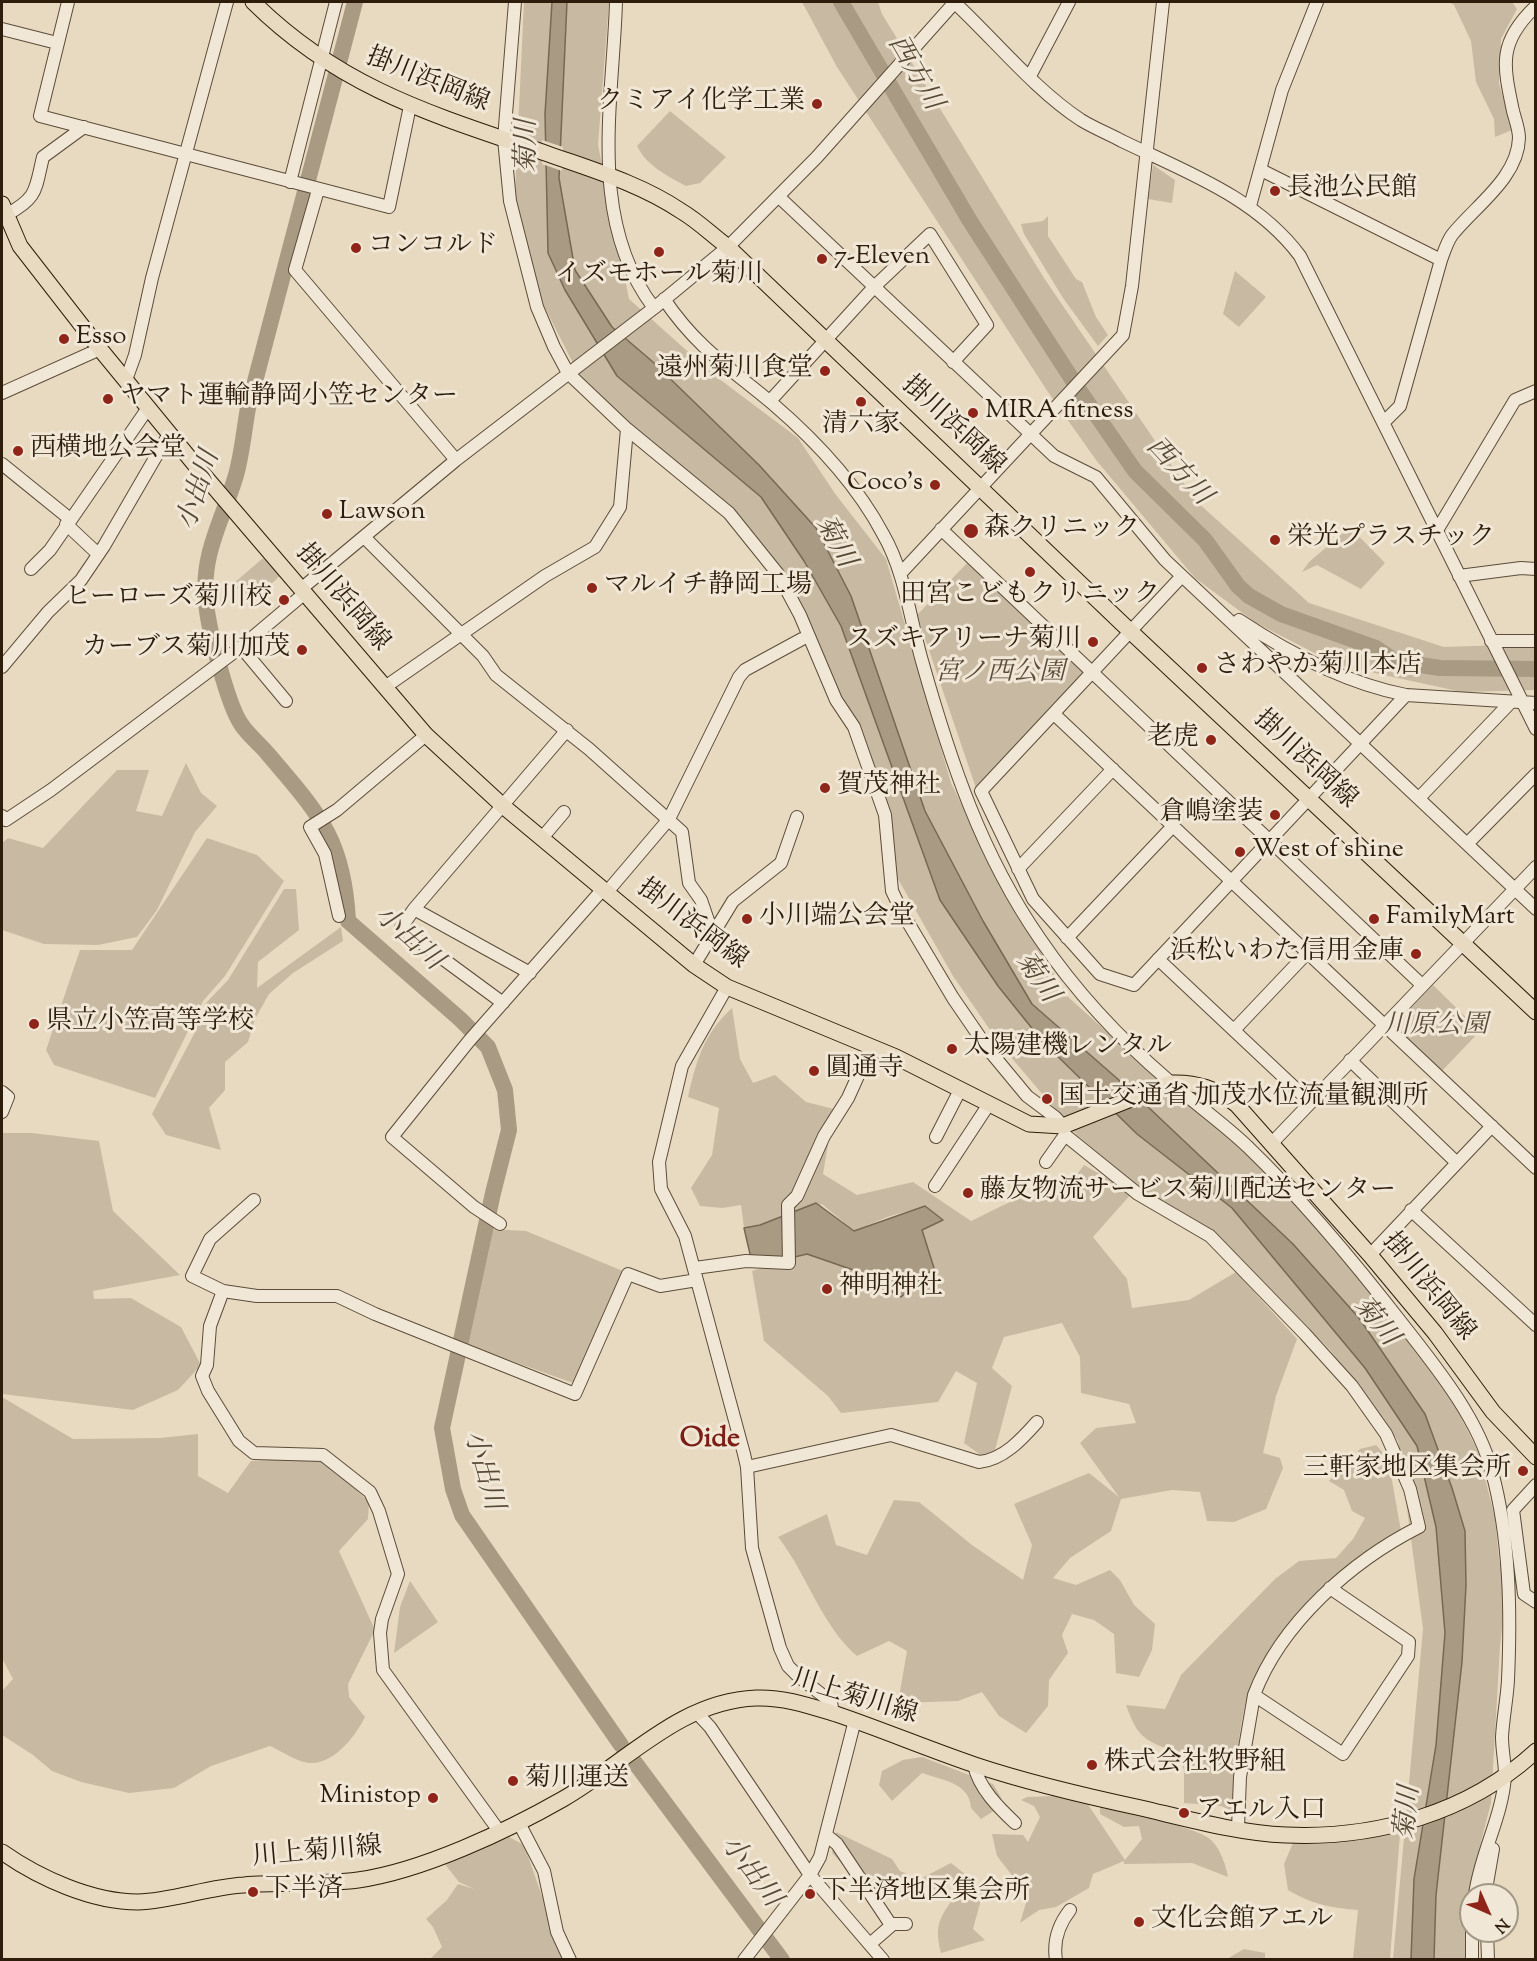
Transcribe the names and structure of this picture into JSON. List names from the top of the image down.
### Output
{
  "streets": {
    "main road": ["掛川浜岡線", "川上菊川線"]
  },
  "districts": ["Oide"],
  "water": ["西方川", "菊川", "小出川"],
  "parks": ["宮ノ西公園", "川原公園"],
  "places": [
    "クミアイ化学工業",
    "長池公民館",
    "コンコルド",
    "イズモホール菊川",
    "7-Eleven",
    "Esso",
    "遠州菊川食堂",
    "ヤマト運輸静岡小笠センター",
    "清六家",
    "MIRA fitness",
    "西横地公会堂",
    "Coco's",
    "Lawson",
    "森クリニック",
    "栄光プラスチック",
    "田宮こどもクリニック",
    "マルイチ静岡工場",
    "ヒーローズ菊川校",
    "スズキアリーナ菊川",
    "カーブス菊川加茂",
    "さわやか菊川本店",
    "老虎",
    "賀茂神社",
    "倉嶋塗装",
    "West of shine",
    "小川端公会堂",
    "FamilyMart",
    "浜松いわた信用金庫",
    "県立小笠高等学校",
    "太陽建機レンタル",
    "圓通寺",
    "国土交通省 加茂水位流量観測所",
    "藤友物流サービス菊川配送センター",
    "神明神社",
    "三軒家地区集会所",
    "株式会社牧野組",
    "菊川運送",
    "Ministop",
    "アエル入口",
    "下半済",
    "下半済地区集会所",
    "文化会館アエル"
  ],
  "north": "bottom right"
}
